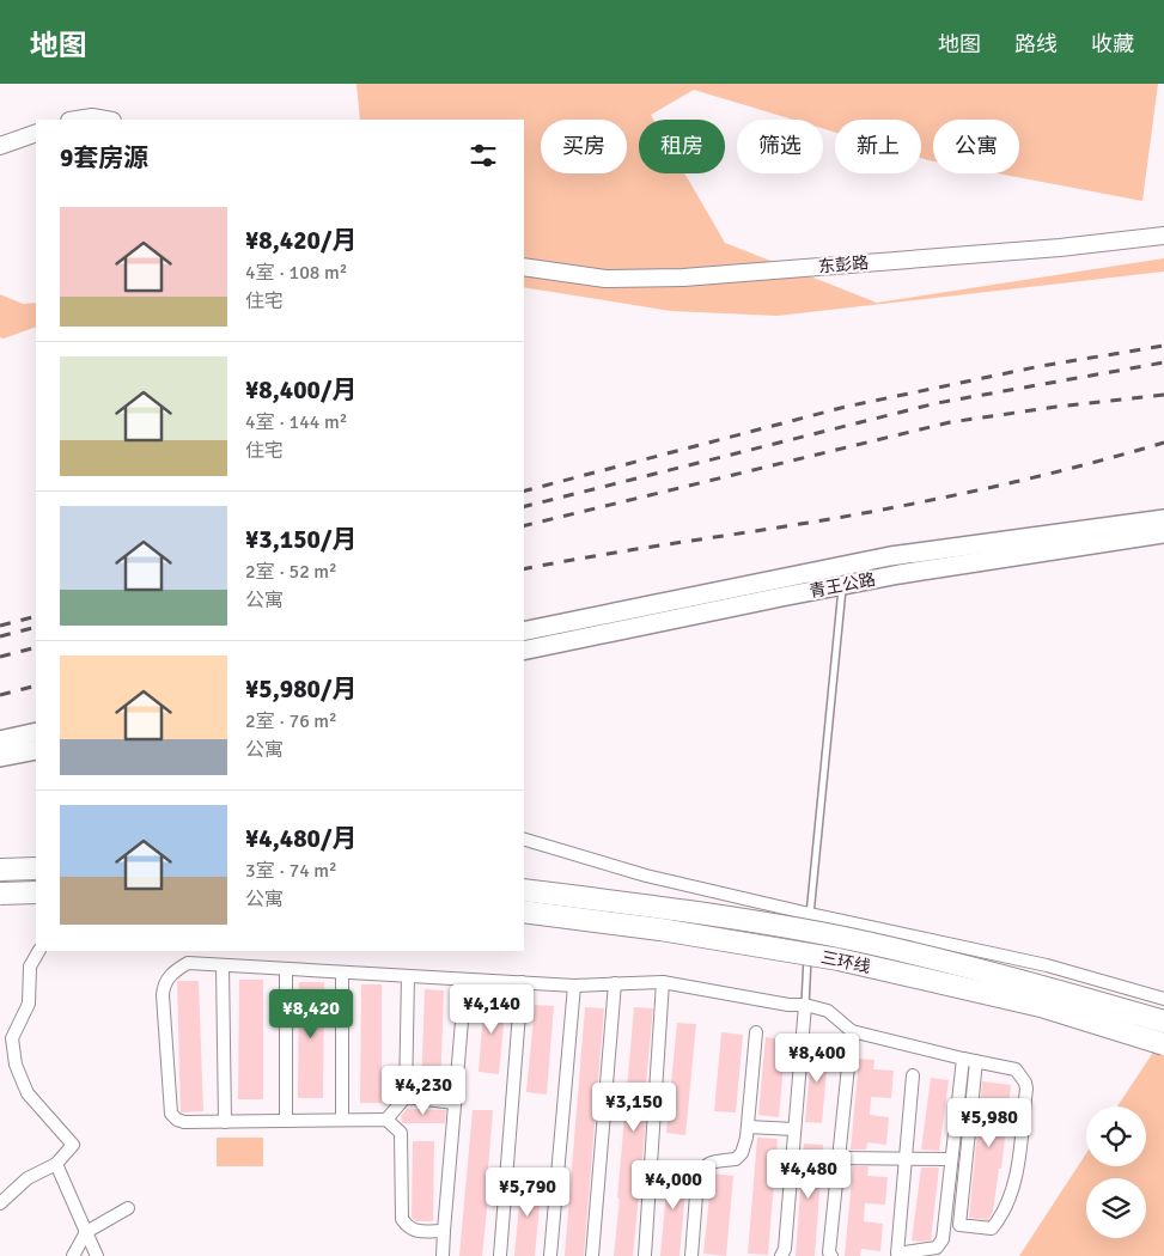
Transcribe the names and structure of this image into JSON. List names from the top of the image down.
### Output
{
  "streets": {
    "highway": ["三环线"],
    "main road": ["青王公路"],
    "street": ["东彭路"]
  },
  "page": {
    "header": "地图",
    "nav": ["地图", "路线", "收藏"],
    "chip": [
      "买房",
      "租房",
      "筛选",
      "新上",
      "公寓"
    ],
    "heading": "9套房源",
    "list": [
      {
        "name": "¥8,420/月",
        "note": "4室 · 108 m² · 住宅"
      },
      {
        "name": "¥8,400/月",
        "note": "4室 · 144 m² · 住宅"
      },
      {
        "name": "¥3,150/月",
        "note": "2室 · 52 m² · 公寓"
      },
      {
        "name": "¥5,980/月",
        "note": "2室 · 76 m² · 公寓"
      },
      {
        "name": "¥4,480/月",
        "note": "3室 · 74 m² · 公寓"
      }
    ],
    "price": [
      "¥4,140",
      "¥8,420",
      "¥8,400",
      "¥4,230",
      "¥3,150",
      "¥5,980",
      "¥4,480",
      "¥4,000",
      "¥5,790"
    ]
  }
}
